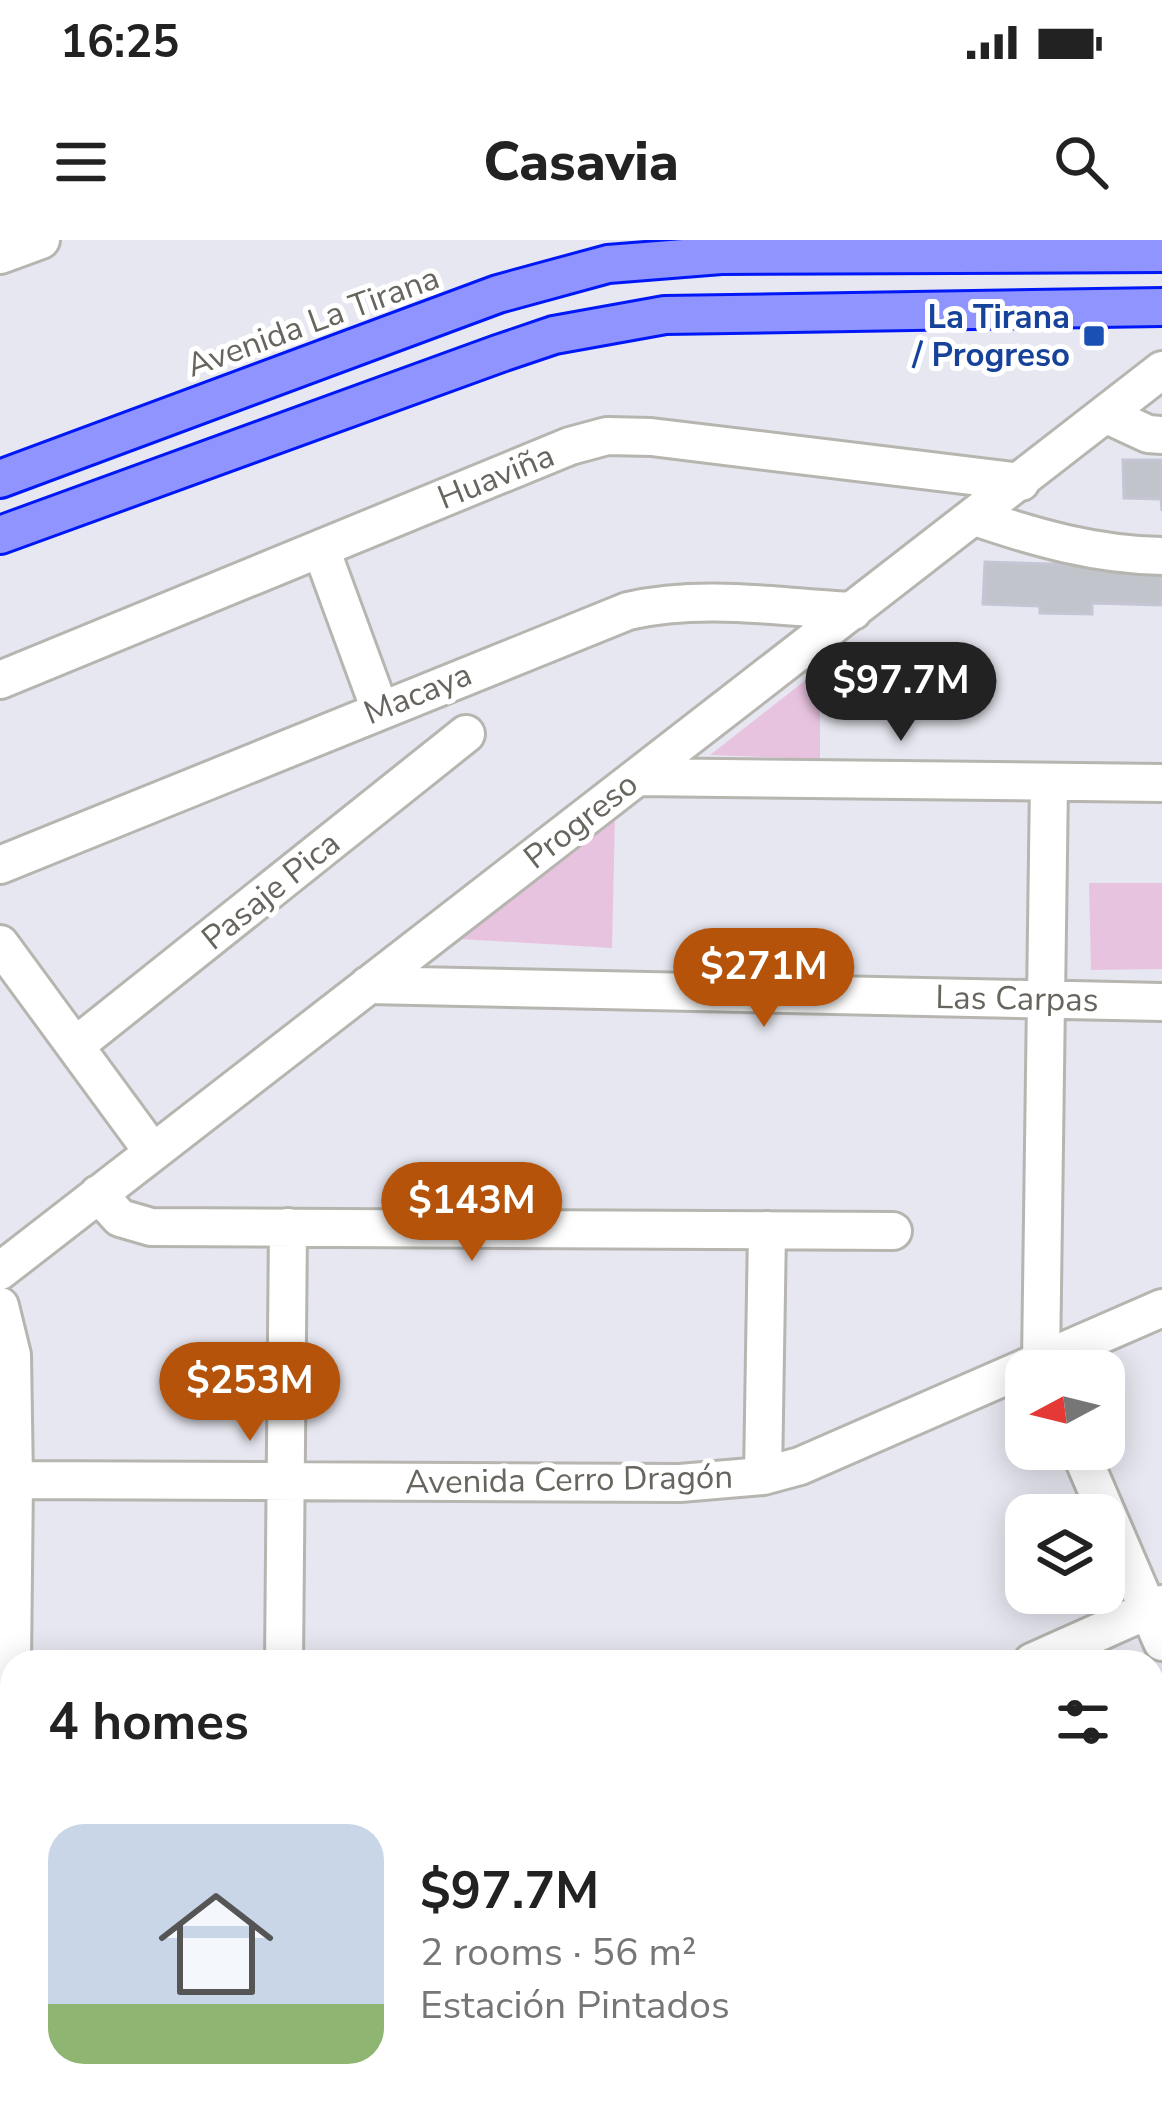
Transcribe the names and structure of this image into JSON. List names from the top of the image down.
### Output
{
  "streets": {
    "highway": ["Avenida La Tirana"],
    "street": [
      "Huaviña",
      "Macaya",
      "Progreso",
      "Pasaje Pica",
      "Las Carpas",
      "Avenida Cerro Dragón"
    ]
  },
  "crossings": [
    ["Huaviña", "Progreso"],
    ["Macaya", "Progreso"],
    ["Progreso", "Las Carpas"]
  ],
  "places": {
    "transit": ["La Tirana / Progreso"]
  },
  "north": "left",
  "page": {
    "status": "16:25",
    "header": "Casavia",
    "price": [
      "$97.7M",
      "$271M",
      "$143M",
      "$253M"
    ],
    "heading": "4 homes",
    "list": [
      {
        "name": "$97.7M",
        "note": "2 rooms · 56 m² · Estación Pintados"
      }
    ]
  }
}
